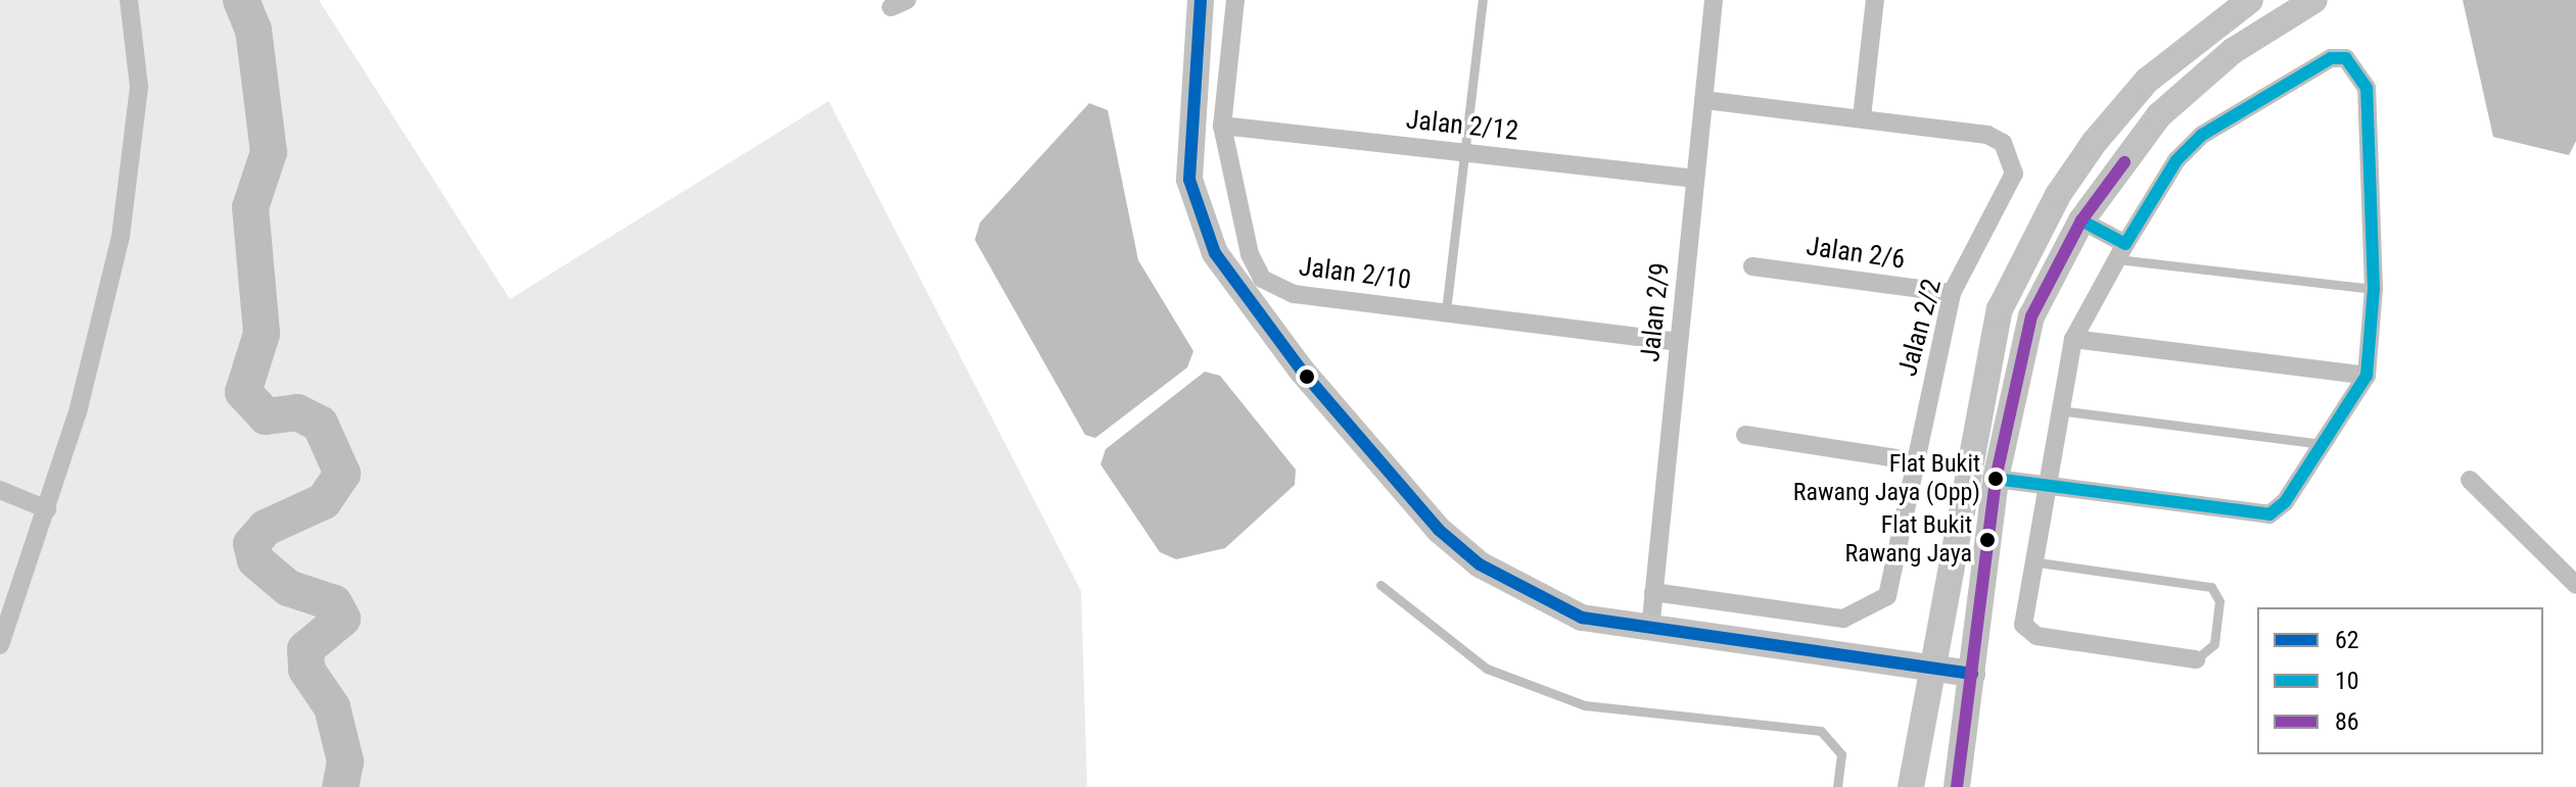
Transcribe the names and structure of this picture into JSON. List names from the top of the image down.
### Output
{
  "streets": {
    "street": [
      "Jalan 2/12",
      "Jalan 2/6",
      "Jalan 2/10",
      "Jalan 2/9",
      "Jalan 2/2"
    ]
  },
  "crossings": [
    ["Jalan 2/12", "Jalan 2/10"],
    ["Jalan 2/12", "Jalan 2/9"],
    ["Jalan 2/6", "Jalan 2/2"],
    ["Jalan 2/10", "Jalan 2/9"],
    ["Jalan 2/9", "Jalan 2/2"]
  ],
  "places": ["Flat Bukit Rawang Jaya (Opp)", "Flat Bukit Rawang Jaya"],
  "lines": ["transit line 62", "transit line 10", "transit line 86"],
  "legend": ["62", "10", "86"]
}
